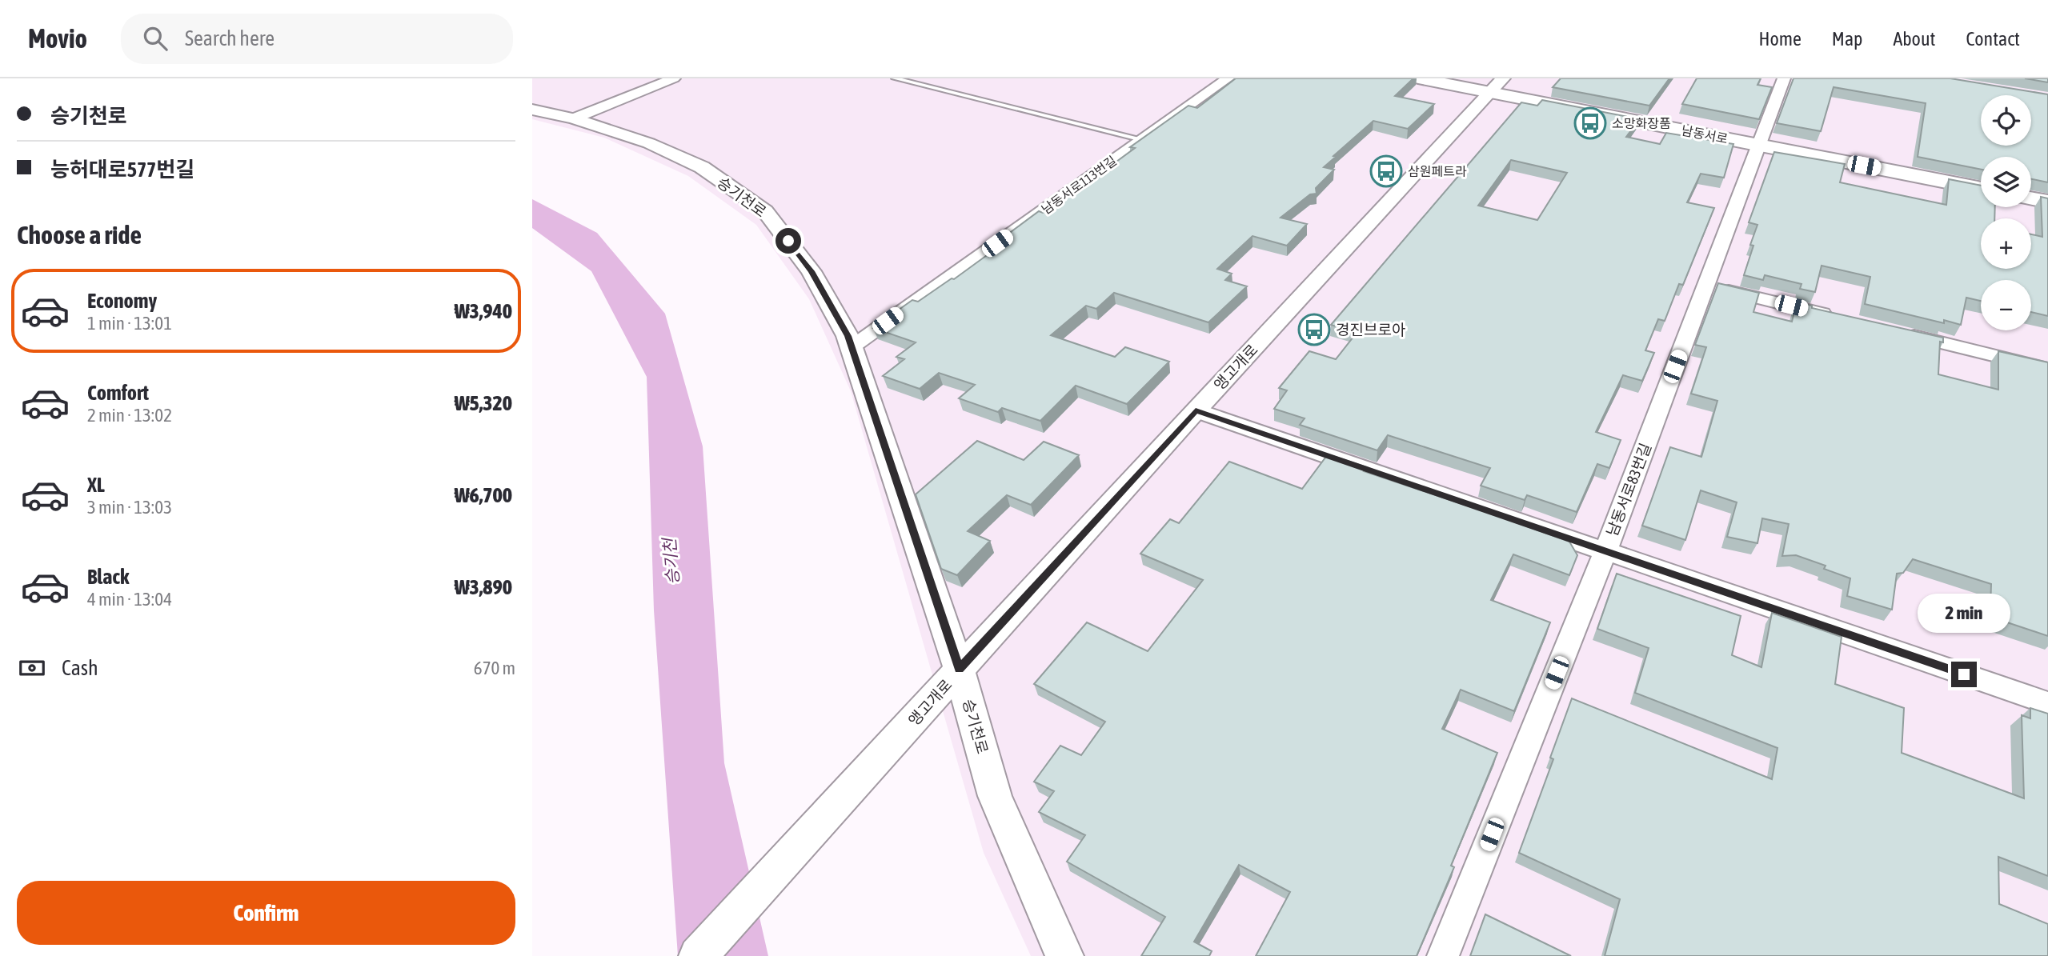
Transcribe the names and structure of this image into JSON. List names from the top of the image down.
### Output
{
  "streets": {
    "main road": ["남동서로"],
    "street": [
      "남동서로113번길",
      "승기천로",
      "앵고개로",
      "남동서로83번길"
    ]
  },
  "crossings": [
    ["남동서로", "앵고개로"],
    ["남동서로", "남동서로83번길"],
    ["남동서로113번길", "승기천로"],
    ["승기천로", "앵고개로"]
  ],
  "water": ["승기천"],
  "places": {
    "bus stop": ["소망화장품", "삼원페트라", "경진브로아"]
  },
  "page": {
    "header": "Movio",
    "search": "Search here",
    "nav": [
      "Home",
      "Map",
      "About",
      "Contact"
    ],
    "banner": ["승기천로", "능허대로577번길"],
    "map_buttons": ["+", "−"],
    "heading": "Choose a ride",
    "list": [
      {
        "name": "Economy",
        "note": "1 min · 13:01",
        "value": "₩3,940"
      },
      {
        "name": "Comfort",
        "note": "2 min · 13:02",
        "value": "₩5,320"
      },
      {
        "name": "XL",
        "note": "3 min · 13:03",
        "value": "₩6,700"
      },
      {
        "name": "Black",
        "note": "4 min · 13:04",
        "value": "₩3,890"
      }
    ],
    "bubble": "2 min",
    "pay": ["Cash", "670 m"],
    "buttons": "Confirm"
  }
}
